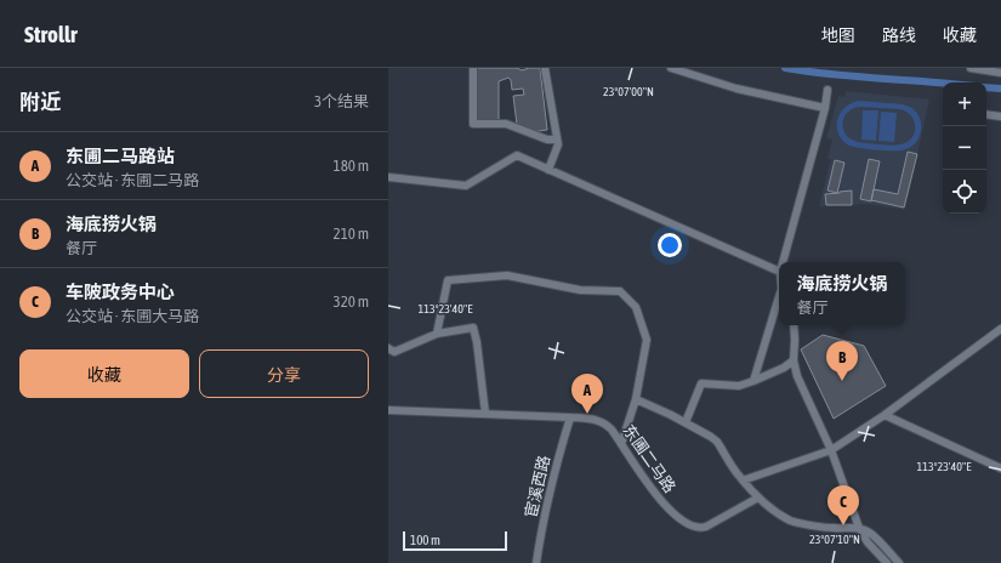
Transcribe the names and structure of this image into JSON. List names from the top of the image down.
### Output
{
  "streets": {
    "street": ["东圃二马路", "宦溪西路"]
  },
  "crossings": [
    ["东圃二马路", "宦溪西路"]
  ],
  "scale_bar": "100 m",
  "page": {
    "header": "Strollr",
    "nav": ["地图", "路线", "收藏"],
    "heading": ["附近", "3个结果"],
    "map_buttons": ["+", "−"],
    "list": [
      {
        "mark": "A",
        "name": "东圃二马路站",
        "note": "公交站 · 东圃二马路",
        "value": "180 m"
      },
      {
        "mark": "B",
        "name": "海底捞火锅",
        "note": "餐厅",
        "value": "210 m"
      },
      {
        "mark": "C",
        "name": "车陂政务中心",
        "note": "公交站 · 东圃大马路",
        "value": "320 m"
      }
    ],
    "popup": ["海底捞火锅", "餐厅"],
    "buttons": ["收藏", "分享"],
    "pins": ["B", "A", "C"],
    "scale": "100 m"
  },
  "coordinates": ["23°07'00\"N", "113°23'40\"E", "23°07'10\"N"]
}
